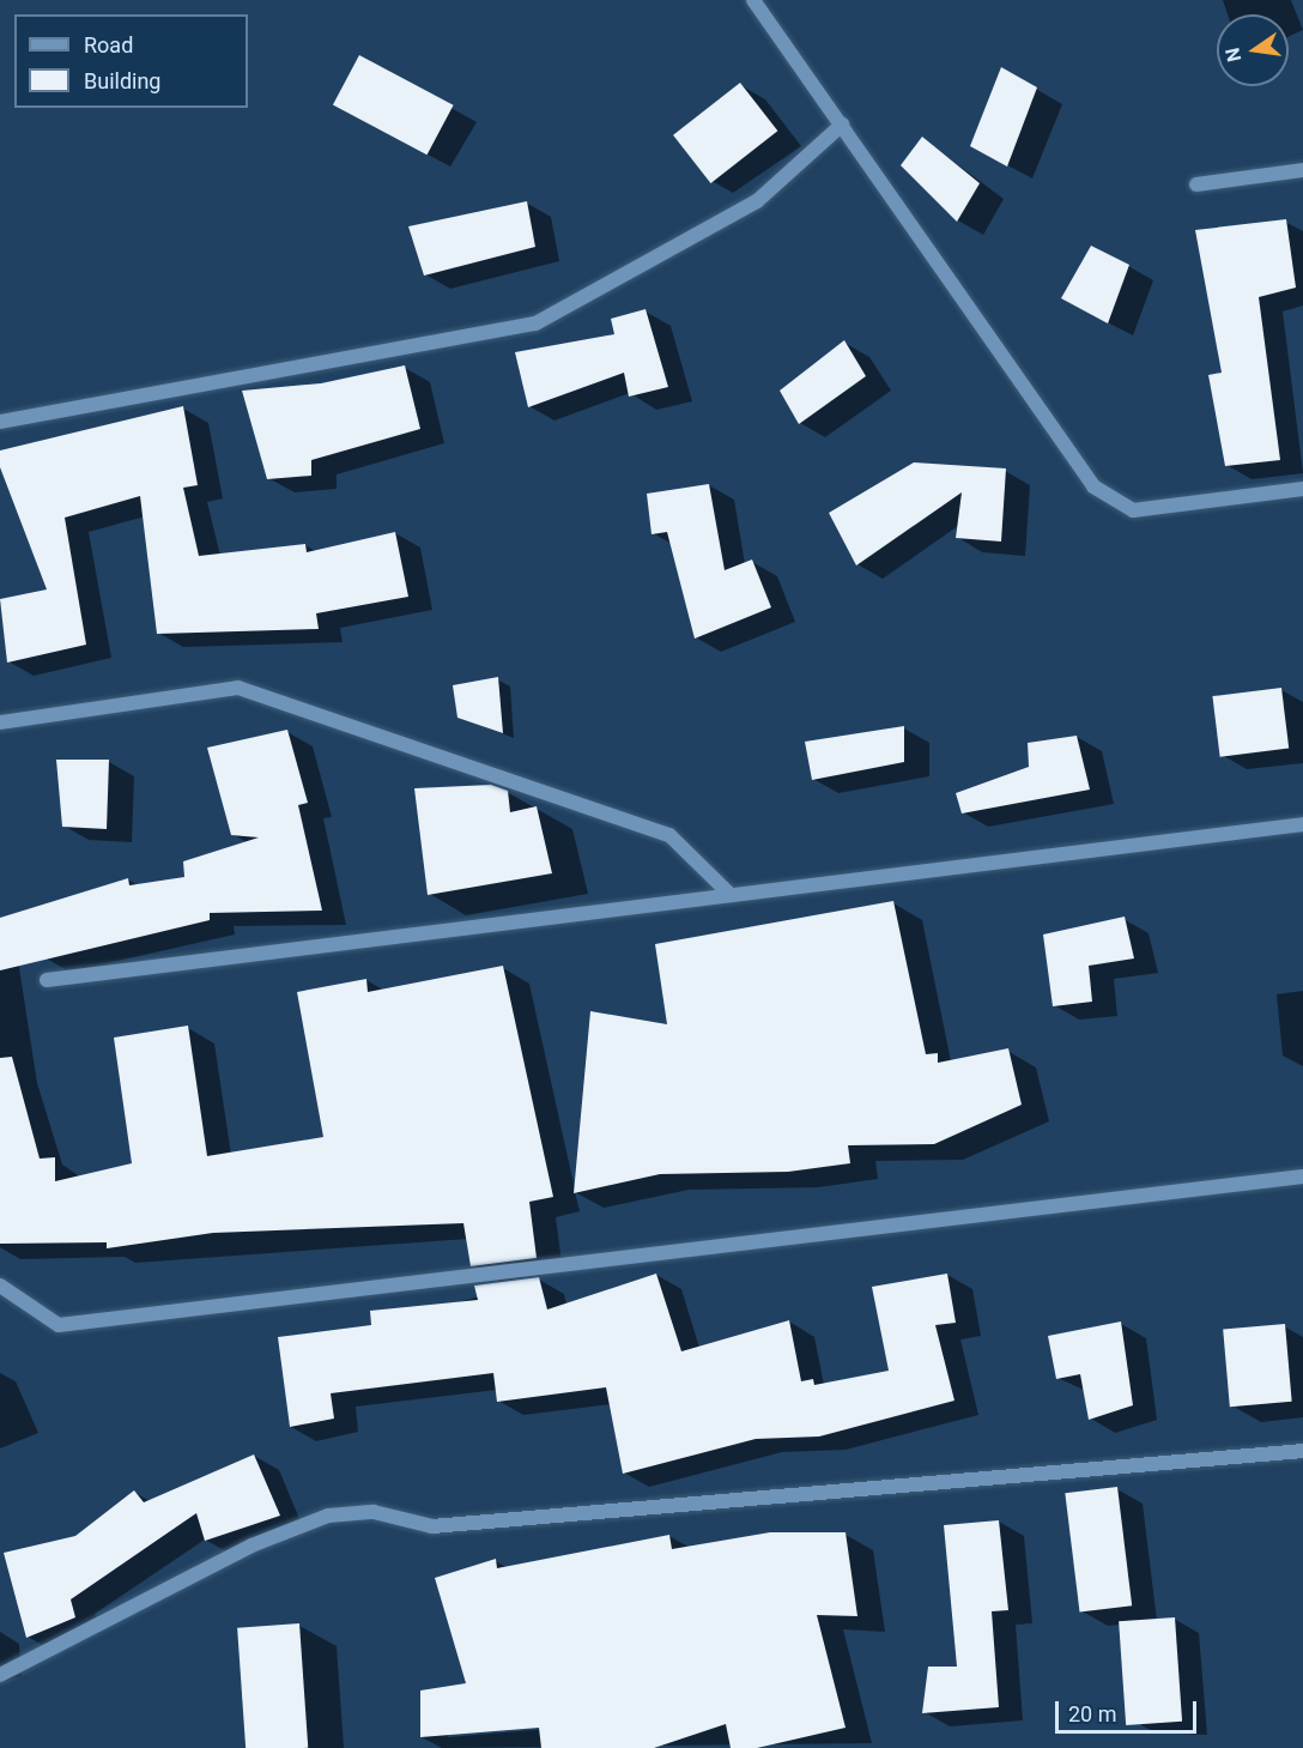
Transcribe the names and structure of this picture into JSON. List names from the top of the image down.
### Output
{
  "legend": ["Road", "Building"],
  "scale_bar": "20 m",
  "north": "left"
}
